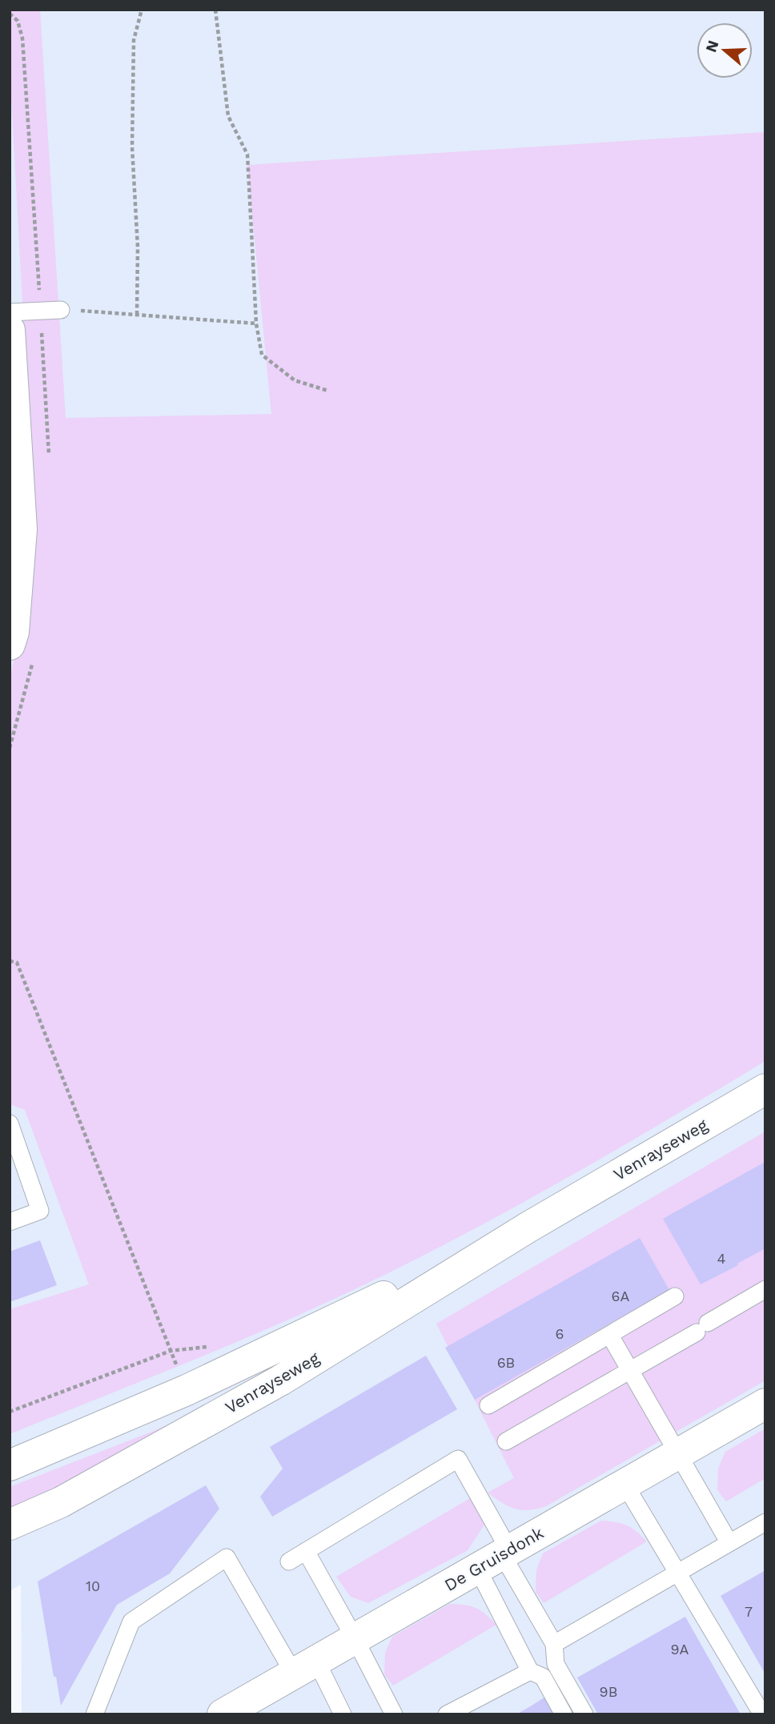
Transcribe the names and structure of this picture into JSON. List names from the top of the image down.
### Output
{
  "streets": {
    "street": ["Venrayseweg", "De Gruisdonk"]
  },
  "house_numbers": [
    "4",
    "6A",
    "6",
    "6B",
    "10",
    "7",
    "9A",
    "9B"
  ],
  "north": "left"
}
